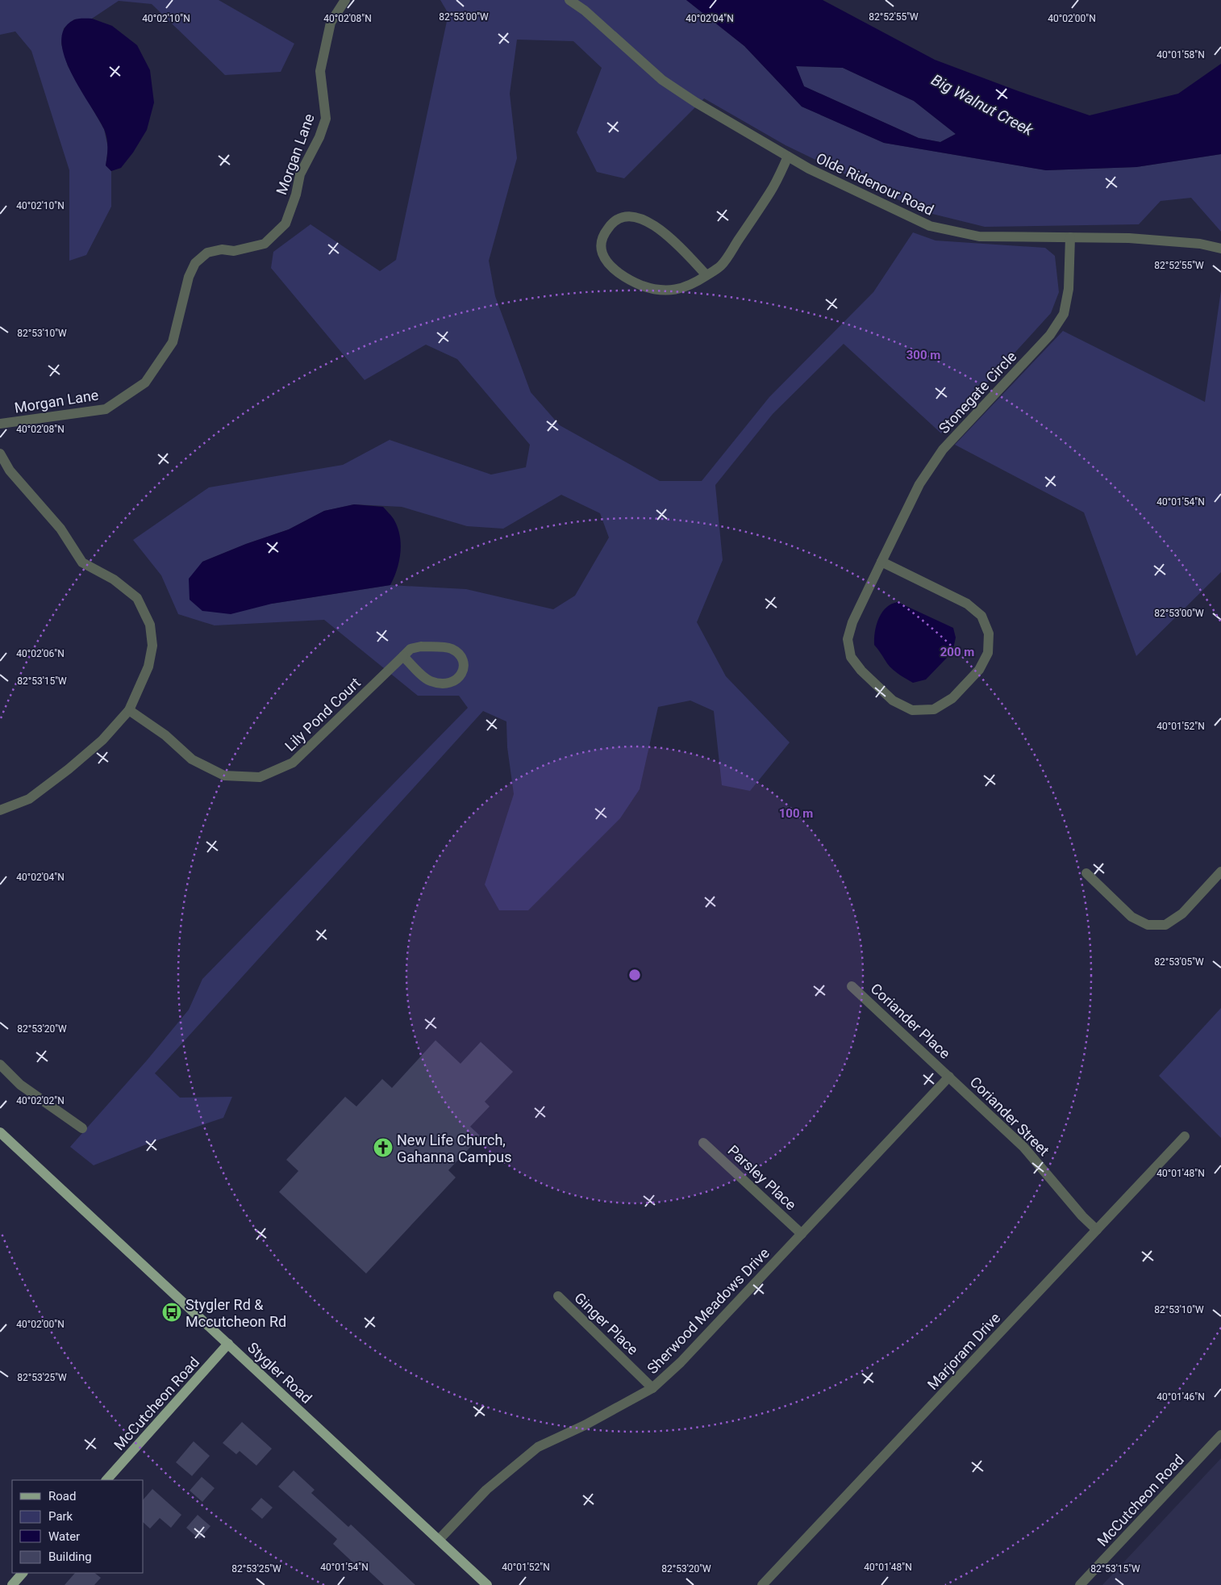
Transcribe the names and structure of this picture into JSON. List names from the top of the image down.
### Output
{
  "streets": {
    "main road": ["Stygler Road", "McCutcheon Road"],
    "street": [
      "Morgan Lane",
      "Olde Ridenour Road",
      "Stonegate Circle",
      "Lily Pond Court",
      "Coriander Place",
      "Coriander Street",
      "Parsley Place",
      "Sherwood Meadows Drive",
      "Ginger Place",
      "Marjoram Drive"
    ]
  },
  "crossings": [
    ["Olde Ridenour Road", "Stonegate Circle"],
    ["Coriander Place", "Coriander Street"],
    ["Coriander Place", "Sherwood Meadows Drive"],
    ["Coriander Street", "Sherwood Meadows Drive"],
    ["Coriander Street", "Marjoram Drive"],
    ["Parsley Place", "Sherwood Meadows Drive"],
    ["Sherwood Meadows Drive", "Ginger Place"],
    ["Sherwood Meadows Drive", "Stygler Road"],
    ["Stygler Road", "McCutcheon Road"]
  ],
  "water": ["Big Walnut Creek"],
  "places": {
    "church": ["New Life Church, Gahanna Campus"],
    "bus stop": ["Stygler Rd & Mccutcheon Rd"]
  },
  "legend": [
    "Road",
    "Park",
    "Water",
    "Building"
  ],
  "coordinates": [
    "82°52'55\"W",
    "82°53'00\"W",
    "40°02'10\"N",
    "40°02'08\"N",
    "40°02'04\"N",
    "40°02'00\"N",
    "40°01'58\"N",
    "82°53'10\"W",
    "40°01'54\"N",
    "40°02'06\"N",
    "82°53'15\"W",
    "40°01'52\"N",
    "82°53'05\"W",
    "82°53'20\"W",
    "40°02'02\"N",
    "40°01'48\"N",
    "82°53'25\"W",
    "40°01'46\"N"
  ],
  "rings": ["300 m", "200 m", "100 m"]
}
